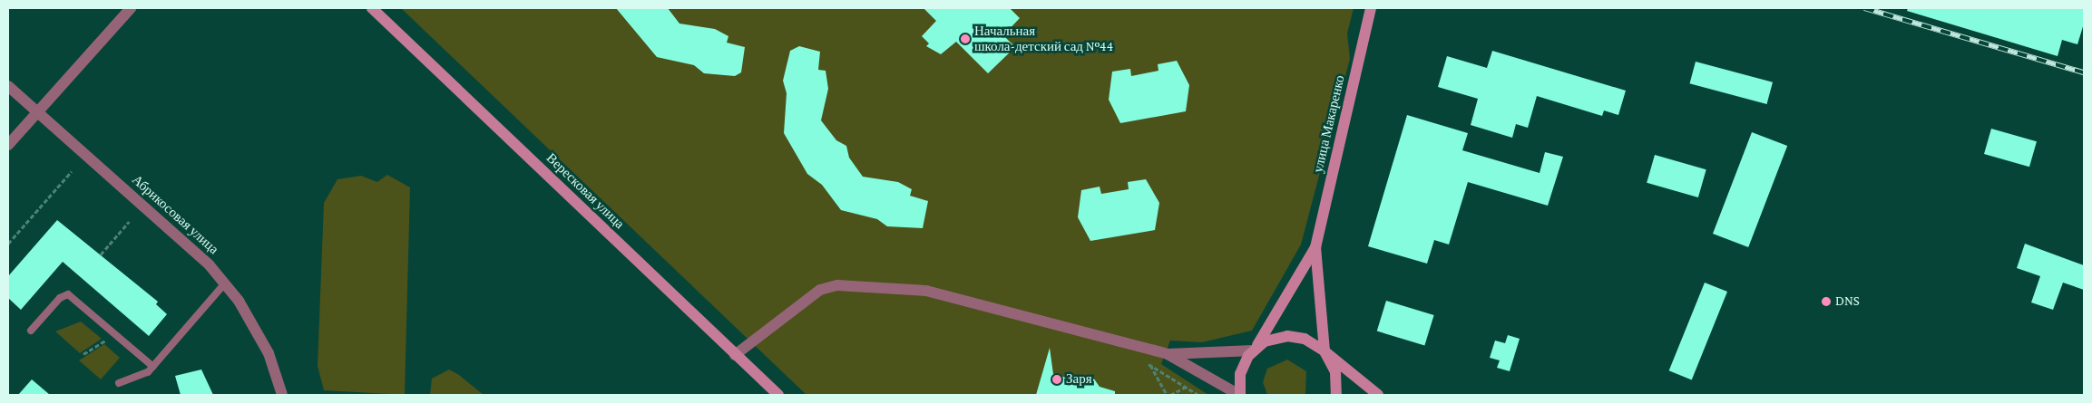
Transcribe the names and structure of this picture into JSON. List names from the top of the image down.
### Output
{
  "streets": {
    "street": ["улица Макаренко", "Вересковая улица", "Абрикосовая улица"]
  },
  "places": ["Начальная школа-детский сад №44", "DNS", "Заря"]
}
